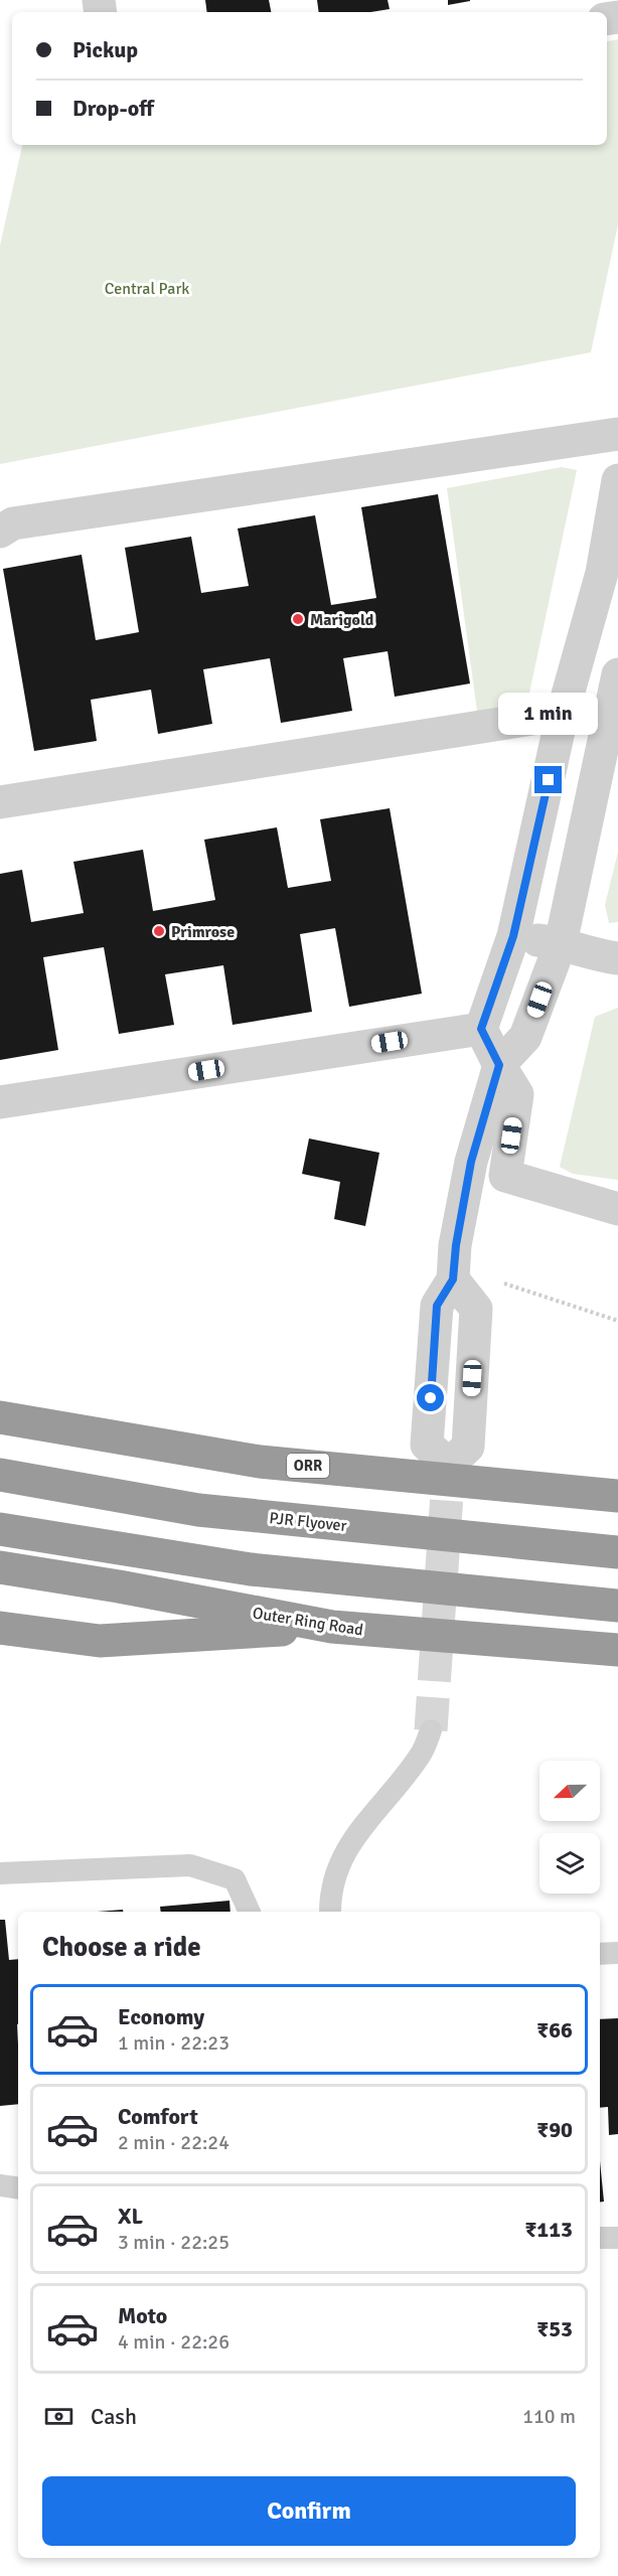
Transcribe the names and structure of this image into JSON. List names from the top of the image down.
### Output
{
  "streets": {
    "highway": ["ORR", "PJR Flyover", "Outer Ring Road"]
  },
  "parks": ["Central Park"],
  "places": ["Marigold", "Primrose"],
  "north": "left",
  "page": {
    "banner": ["Pickup", "Drop-off"],
    "bubble": "1 min",
    "heading": "Choose a ride",
    "list": [
      {
        "name": "Economy",
        "note": "1 min · 22:23",
        "value": "₹66"
      },
      {
        "name": "Comfort",
        "note": "2 min · 22:24",
        "value": "₹90"
      },
      {
        "name": "XL",
        "note": "3 min · 22:25",
        "value": "₹113"
      },
      {
        "name": "Moto",
        "note": "4 min · 22:26",
        "value": "₹53"
      }
    ],
    "pay": ["Cash", "110 m"],
    "buttons": "Confirm"
  }
}
